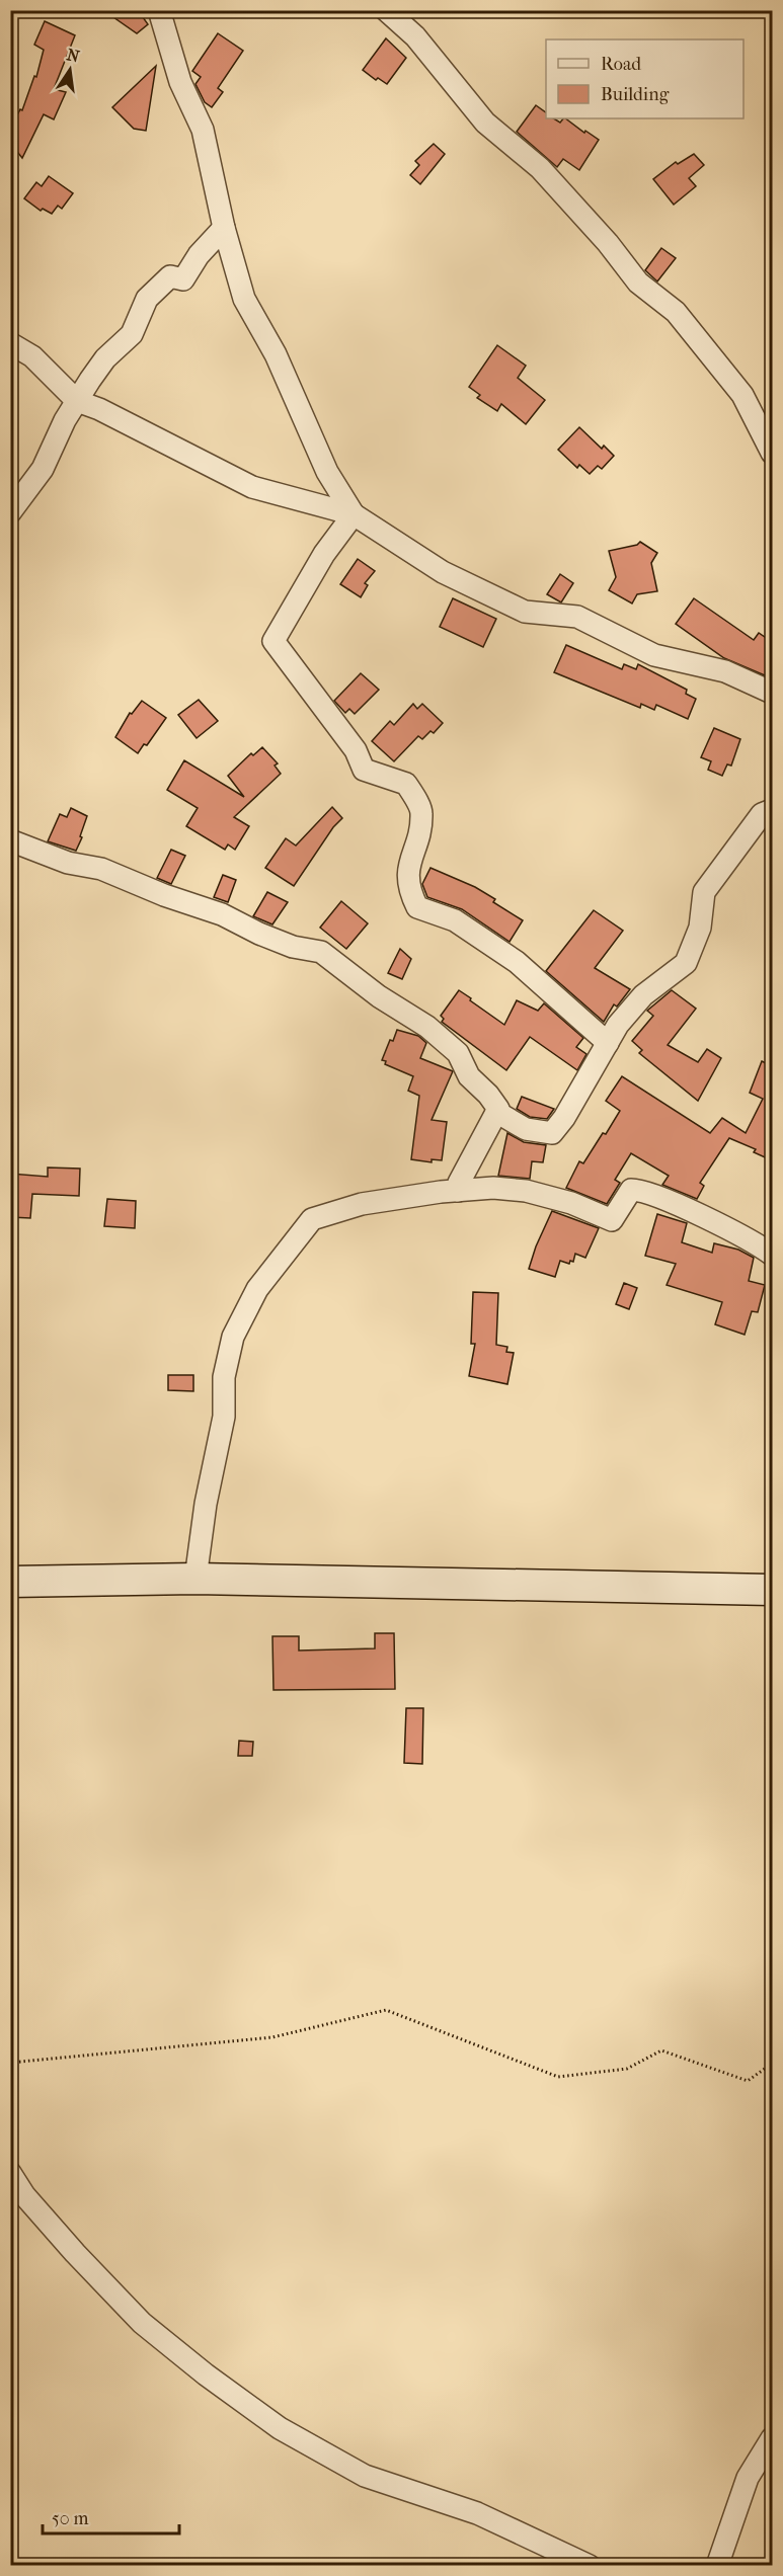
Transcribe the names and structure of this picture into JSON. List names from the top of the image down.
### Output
{
  "legend": ["Road", "Building"],
  "scale_bar": "50 m",
  "north": "top"
}
